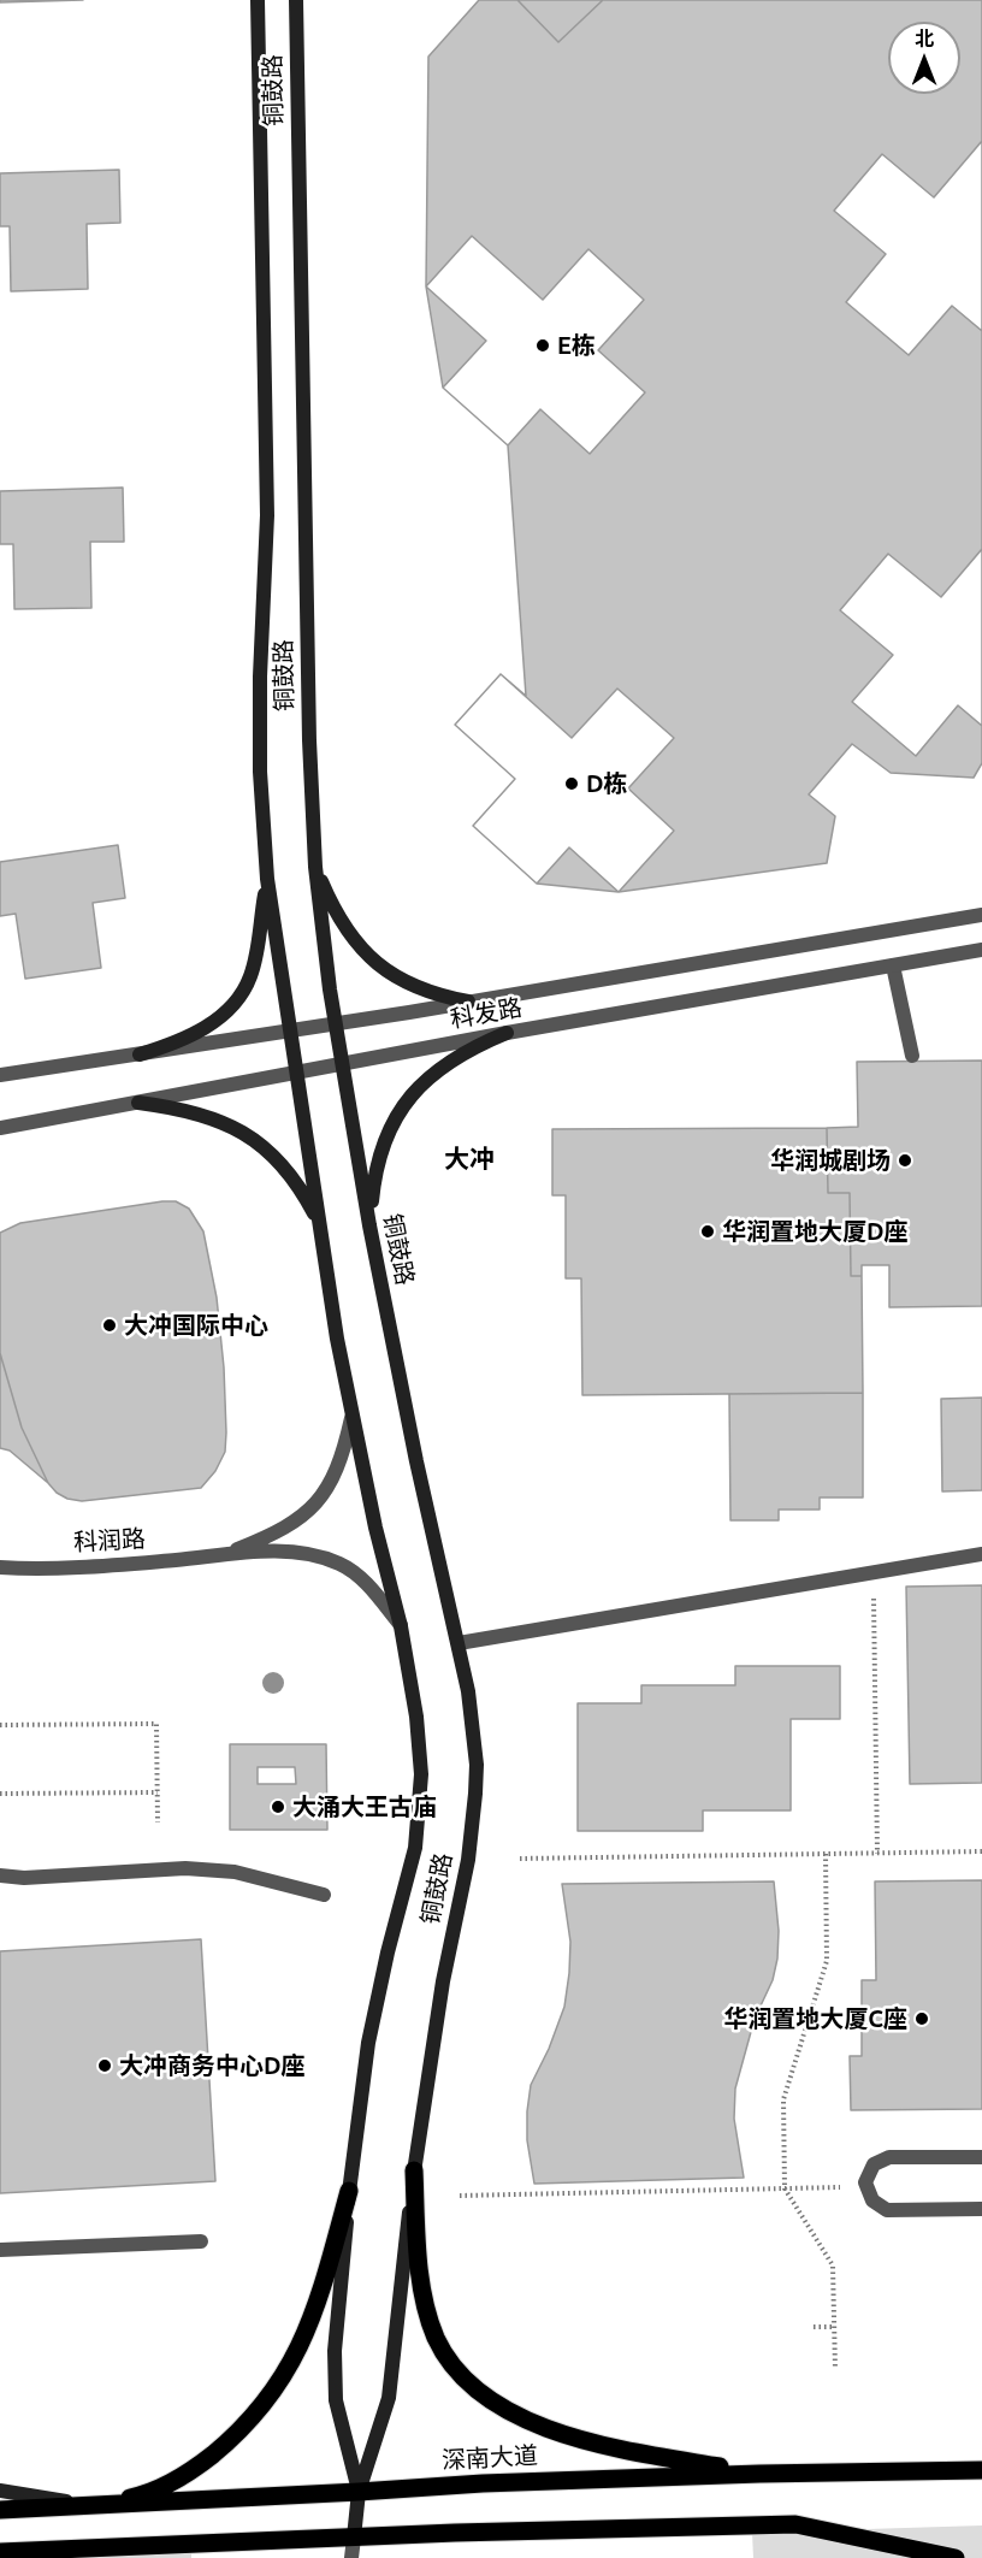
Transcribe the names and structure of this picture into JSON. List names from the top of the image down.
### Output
{
  "streets": {
    "main road": ["铜鼓路", "深南大道"],
    "street": ["科发路", "科润路"]
  },
  "crossings": [
    ["铜鼓路", "科发路"],
    ["铜鼓路", "科润路"],
    ["铜鼓路", "深南大道"]
  ],
  "districts": ["大冲"],
  "places": [
    "E栋",
    "D栋",
    "华润城剧场",
    "华润置地大厦D座",
    "大冲国际中心",
    "大涌大王古庙",
    "华润置地大厦C座",
    "大冲商务中心D座"
  ],
  "north": "top"
}
